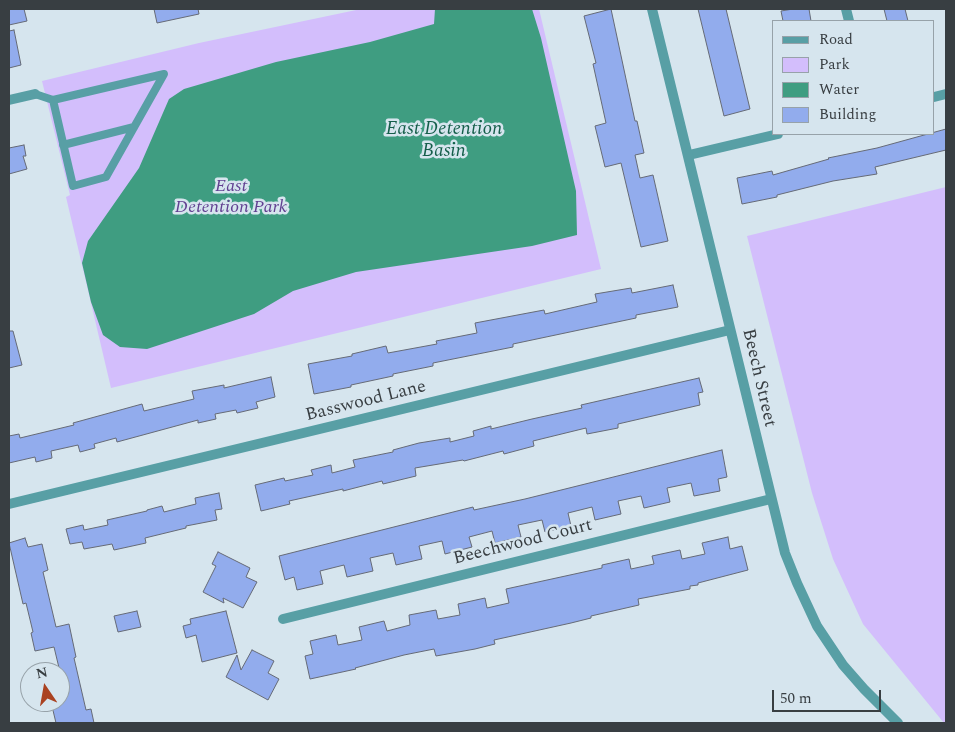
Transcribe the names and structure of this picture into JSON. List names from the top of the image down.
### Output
{
  "streets": {
    "street": ["Beech Street", "Basswood Lane", "Beechwood Court"]
  },
  "crossings": [
    ["Beech Street", "Basswood Lane"],
    ["Beech Street", "Beechwood Court"]
  ],
  "water": ["East Detention Basin"],
  "parks": ["East Detention Park"],
  "legend": [
    "Road",
    "Park",
    "Water",
    "Building"
  ],
  "scale_bar": "50 m",
  "north": "top"
}
